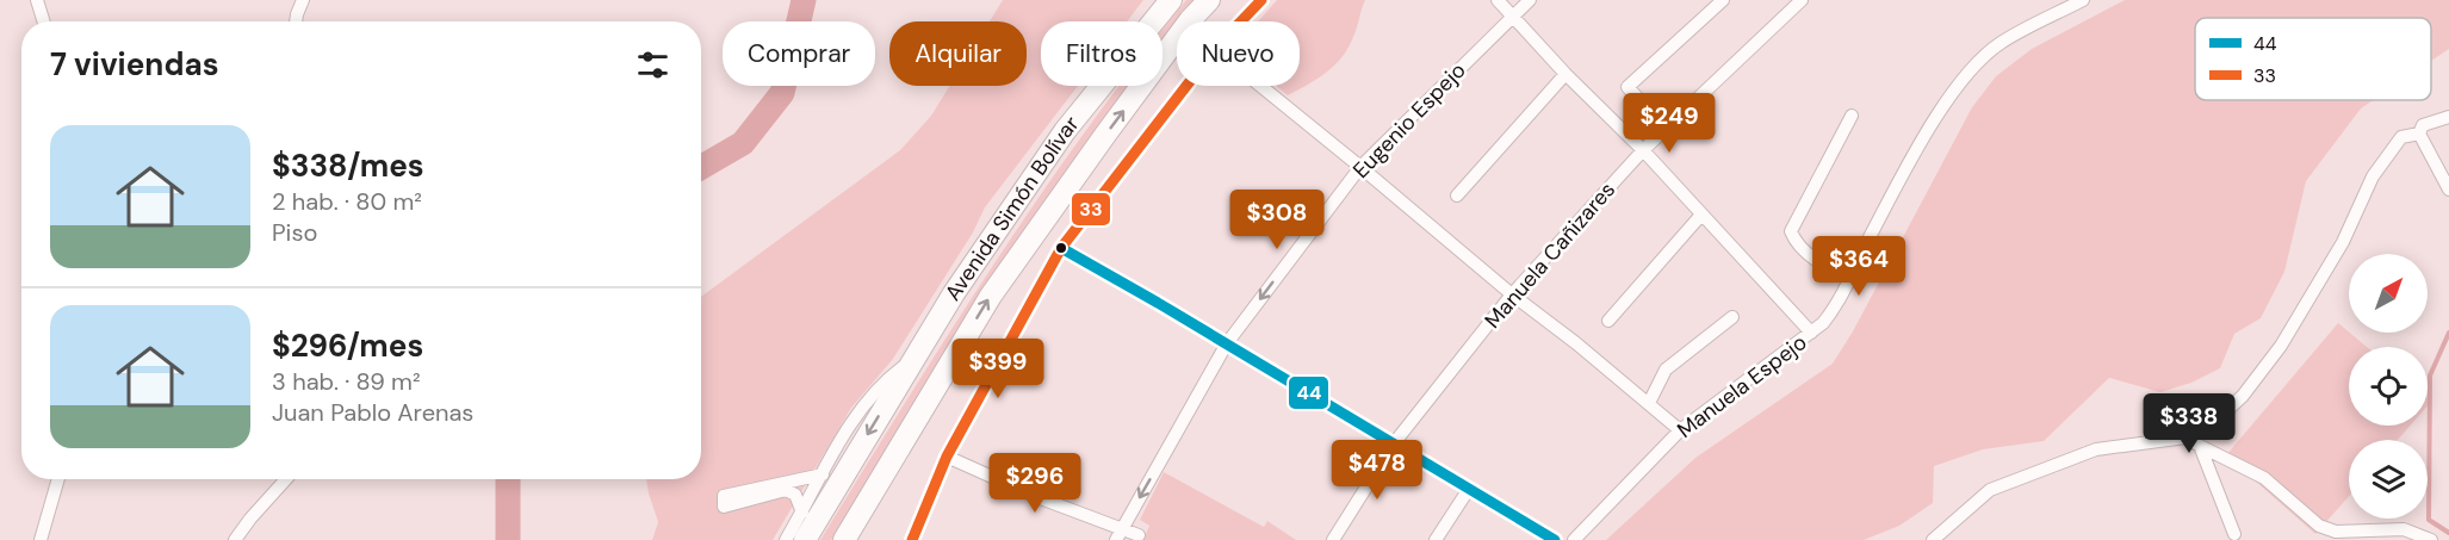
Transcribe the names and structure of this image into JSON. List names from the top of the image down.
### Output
{
  "streets": {
    "highway": ["Avenida Simón Bolívar"],
    "street": ["Eugenio Espejo", "Manuela Cañizares", "Manuela Espejo"]
  },
  "one_way": ["Eugenio Espejo"],
  "lines": ["transit line 33", "transit line 44"],
  "legend": ["44", "33"],
  "north": "top right",
  "page": {
    "chip": [
      "Comprar",
      "Alquilar",
      "Filtros",
      "Nuevo"
    ],
    "heading": "7 viviendas",
    "price": [
      "$249",
      "$308",
      "$364",
      "$399",
      "$338",
      "$478",
      "$296"
    ],
    "list": [
      {
        "name": "$338/mes",
        "note": "2 hab. · 80 m² · Piso"
      },
      {
        "name": "$296/mes",
        "note": "3 hab. · 89 m² · Juan Pablo Arenas"
      }
    ]
  }
}
